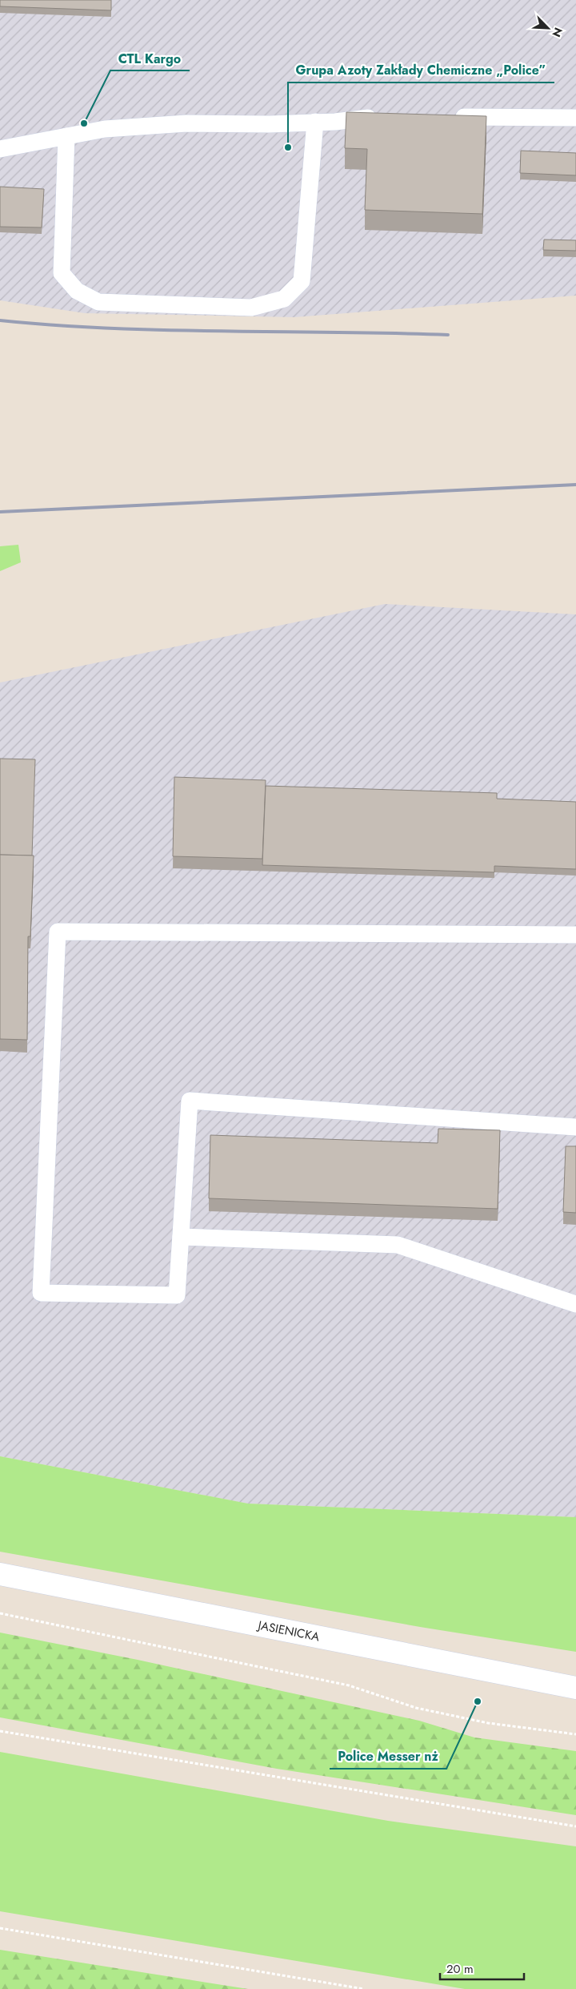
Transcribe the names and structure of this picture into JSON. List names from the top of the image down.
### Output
{
  "streets": {
    "main road": ["JASIENICKA"]
  },
  "places": ["CTL Kargo", "Grupa Azoty Zakłady Chemiczne „Police”", "Police Messer nż"],
  "scale_bar": "20 m",
  "north": "bottom right"
}
